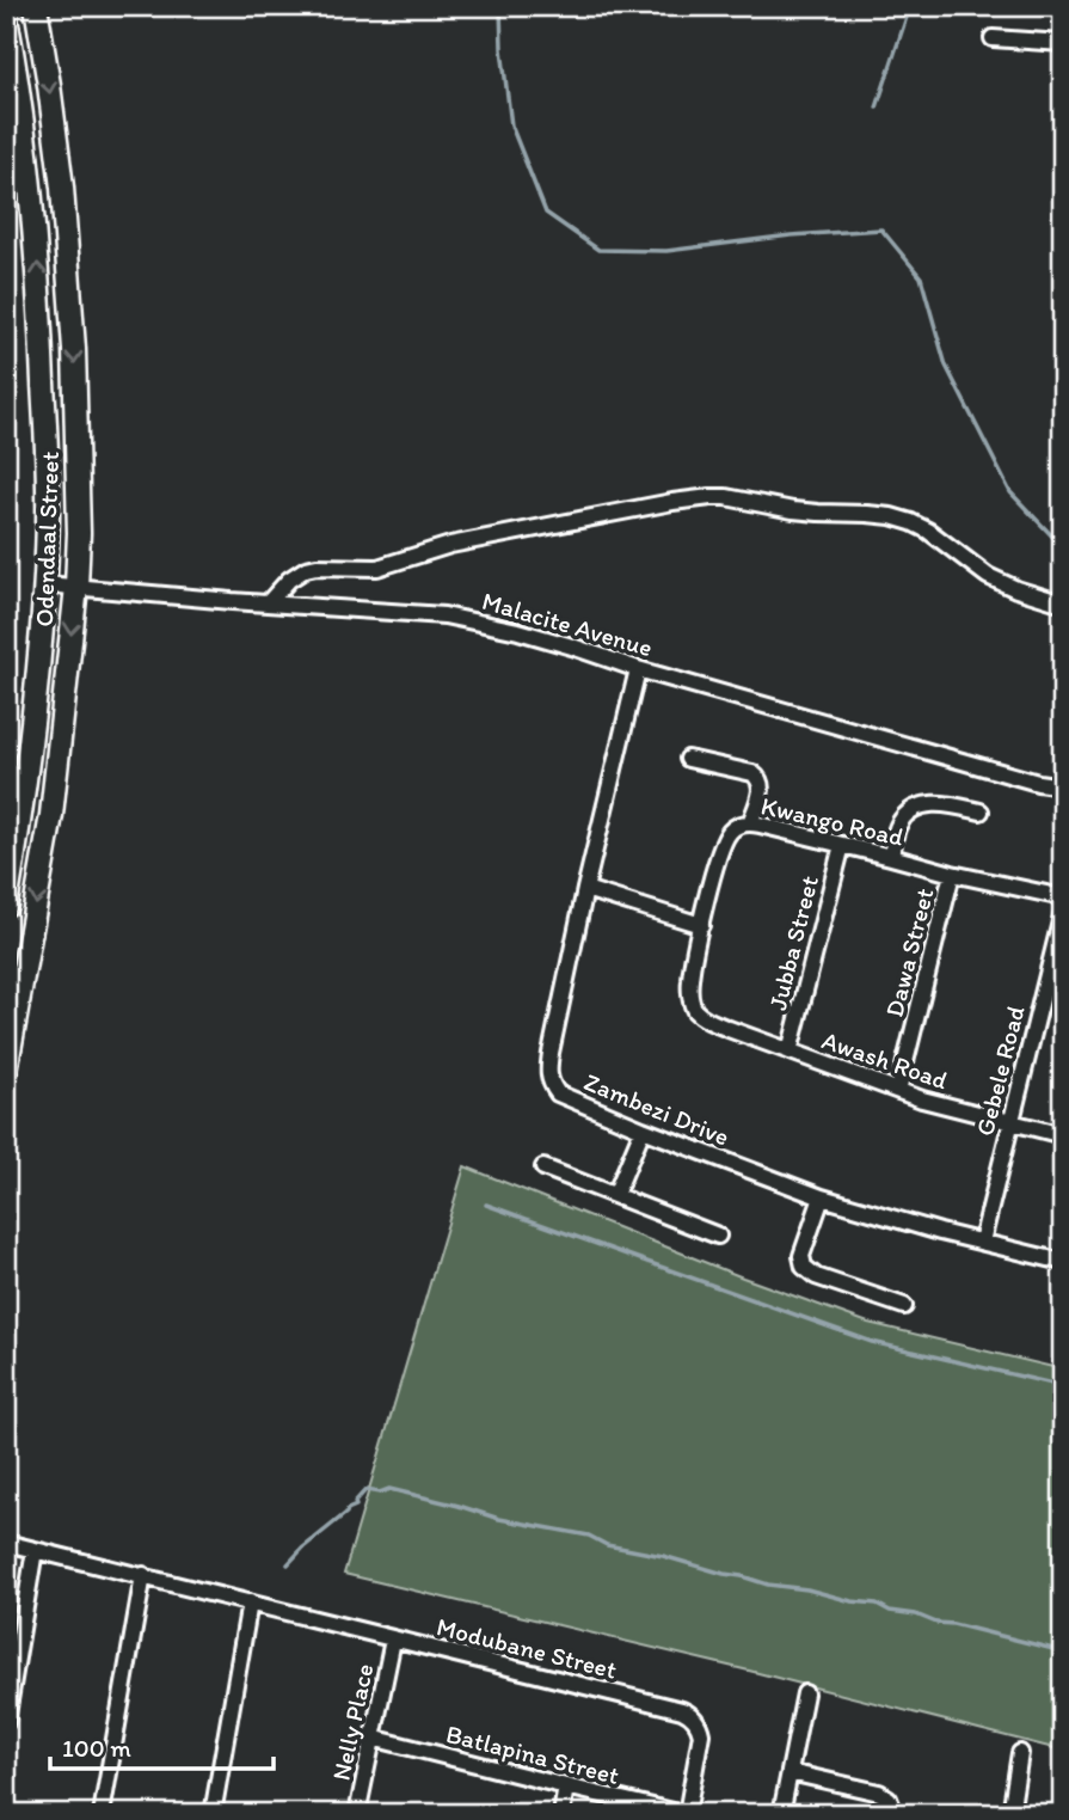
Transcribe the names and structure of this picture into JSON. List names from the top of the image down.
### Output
{
  "streets": {
    "street": [
      "Odendaal Street",
      "Malacite Avenue",
      "Kwango Road",
      "Jubba Street",
      "Dawa Street",
      "Awash Road",
      "Gebele Road",
      "Zambezi Drive",
      "Modubane Street",
      "Nelly Place",
      "Batlapina Street"
    ]
  },
  "crossings": [
    ["Odendaal Street", "Malacite Avenue"],
    ["Malacite Avenue", "Zambezi Drive"],
    ["Kwango Road", "Jubba Street"],
    ["Kwango Road", "Dawa Street"],
    ["Kwango Road", "Awash Road"],
    ["Jubba Street", "Awash Road"],
    ["Dawa Street", "Awash Road"],
    ["Awash Road", "Gebele Road"],
    ["Gebele Road", "Zambezi Drive"],
    ["Modubane Street", "Nelly Place"],
    ["Modubane Street", "Batlapina Street"],
    ["Nelly Place", "Batlapina Street"]
  ],
  "scale_bar": "100 m"
}
